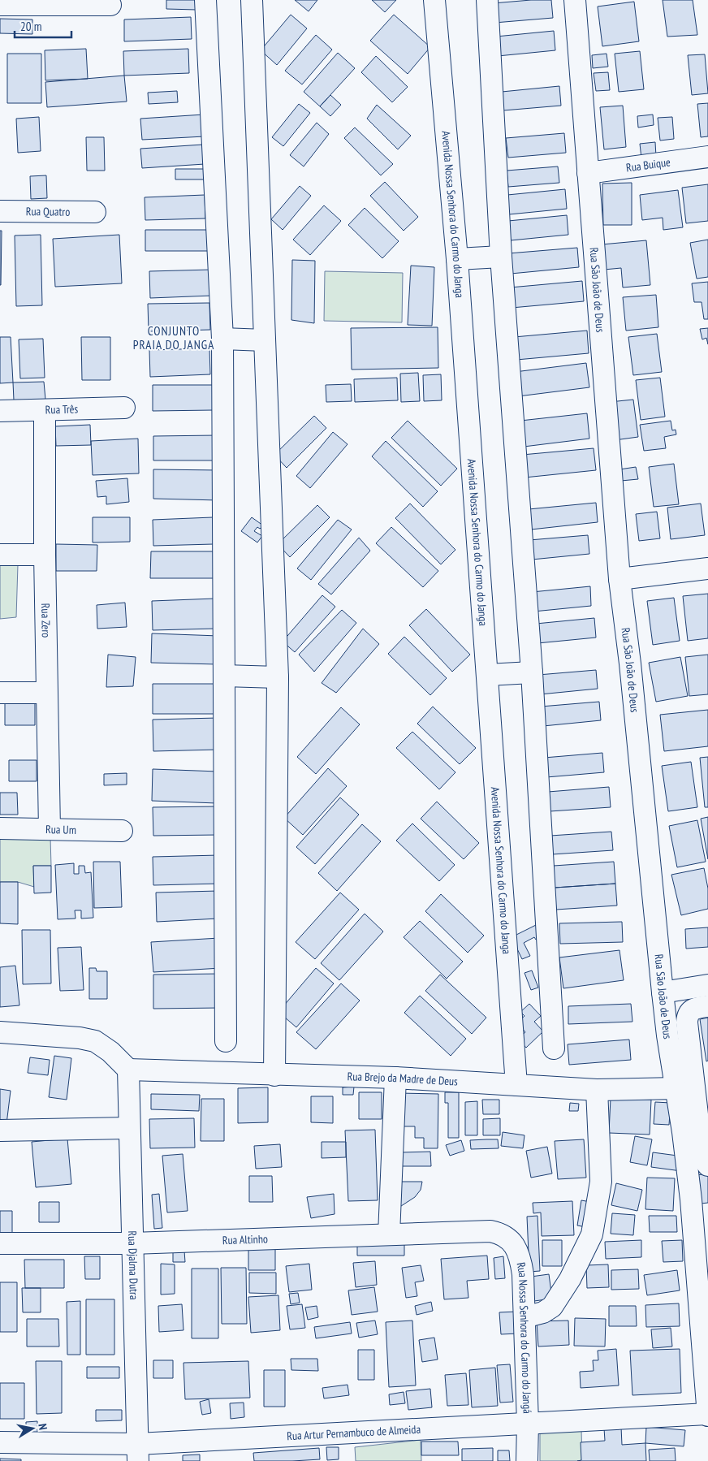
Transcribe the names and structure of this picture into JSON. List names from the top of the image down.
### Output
{
  "streets": {
    "street": [
      "Rua Buique",
      "Rua Quatro",
      "Avenida Nossa Senhora do Carmo do Janga",
      "Rua São João de Deus",
      "Rua Três",
      "Rua Zero",
      "Rua Um",
      "Rua Brejo da Madre de Deus",
      "Rua Altinho",
      "Rua Djalma Dutra",
      "Rua Nossa Senhora do Carmo do Jangá",
      "Rua Artur Pernambuco de Almeida"
    ]
  },
  "crossings": [
    ["Rua Buique", "Rua São João de Deus"],
    ["Avenida Nossa Senhora do Carmo do Janga", "Rua Brejo da Madre de Deus"],
    ["Rua São João de Deus", "Rua Brejo da Madre de Deus"],
    ["Rua São João de Deus", "Rua Artur Pernambuco de Almeida"],
    ["Rua Três", "Rua Zero"],
    ["Rua Zero", "Rua Um"],
    ["Rua Brejo da Madre de Deus", "Rua Djalma Dutra"],
    ["Rua Altinho", "Rua Djalma Dutra"],
    ["Rua Altinho", "Rua Nossa Senhora do Carmo do Jangá"],
    ["Rua Djalma Dutra", "Rua Artur Pernambuco de Almeida"],
    ["Rua Nossa Senhora do Carmo do Jangá", "Rua Artur Pernambuco de Almeida"]
  ],
  "districts": ["CONJUNTO PRAIA DO JANGA"],
  "scale_bar": "20 m",
  "north": "right"
}
